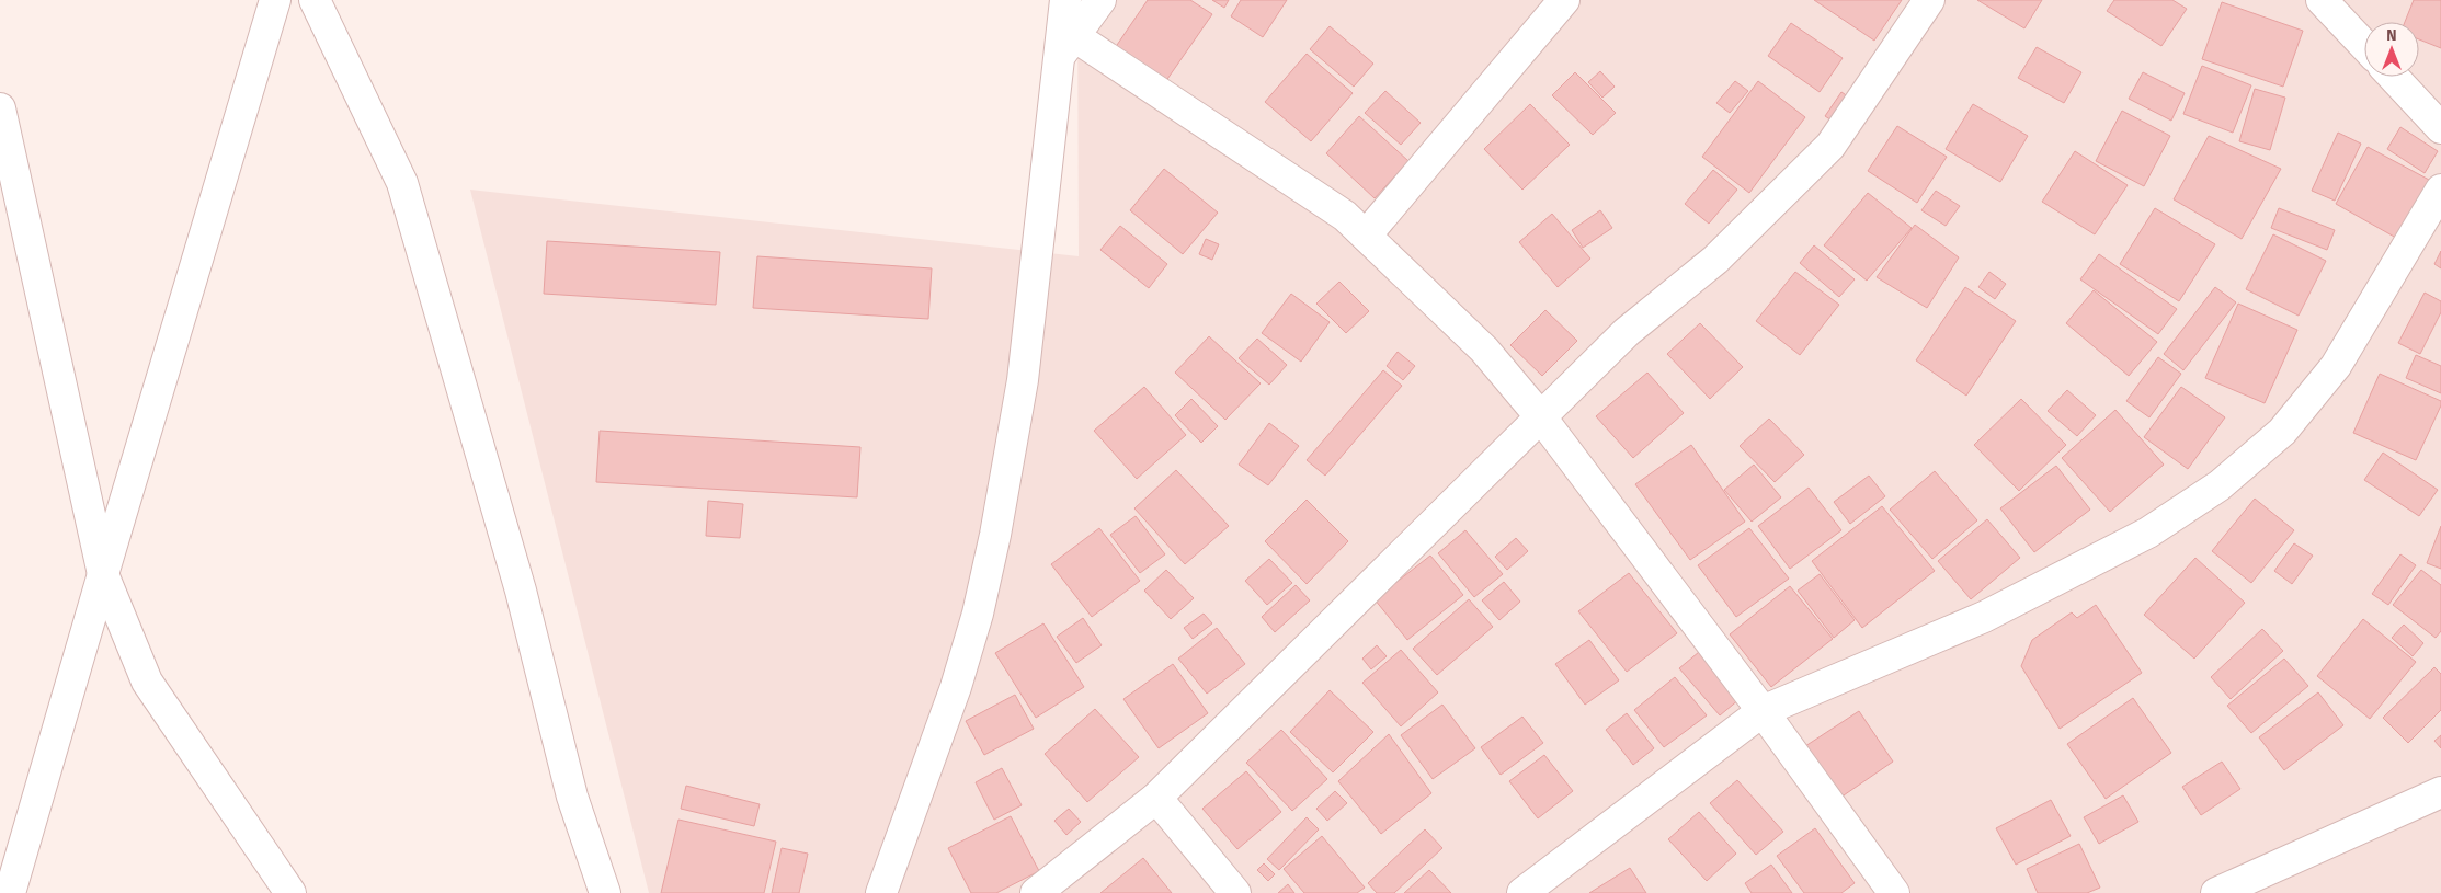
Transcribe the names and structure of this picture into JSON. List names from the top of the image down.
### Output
{
  "north": "top"
}
